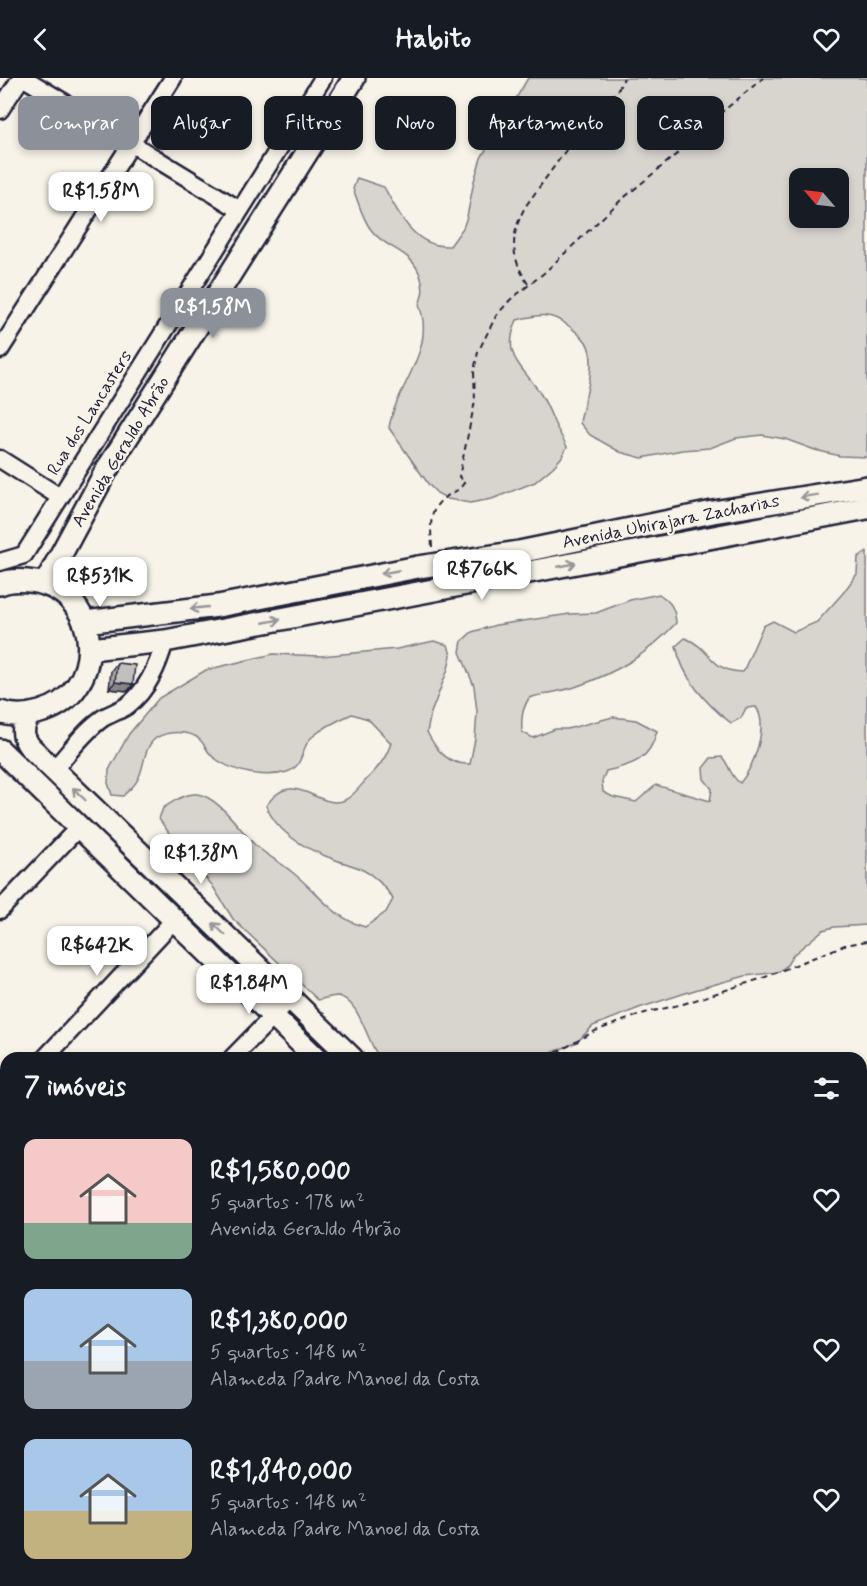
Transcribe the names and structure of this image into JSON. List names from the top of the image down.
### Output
{
  "streets": {
    "main road": ["Avenida Geraldo Abrão", "Avenida Ubirajara Zacharias"],
    "street": ["Rua dos Lancasters"]
  },
  "north": "top left",
  "page": {
    "header": "Habito",
    "chip": [
      "Comprar",
      "Alugar",
      "Filtros",
      "Novo",
      "Apartamento",
      "Casa"
    ],
    "price": [
      "R$1.58M",
      "R$1.58M",
      "R$766K",
      "R$531K",
      "R$1.38M",
      "R$642K",
      "R$1.84M"
    ],
    "heading": "7 imóveis",
    "list": [
      {
        "name": "R$1,580,000",
        "note": "5 quartos · 178 m² · Avenida Geraldo Abrão"
      },
      {
        "name": "R$1,380,000",
        "note": "5 quartos · 148 m² · Alameda Padre Manoel da Costa"
      },
      {
        "name": "R$1,840,000",
        "note": "5 quartos · 148 m² · Alameda Padre Manoel da Costa"
      }
    ]
  }
}
